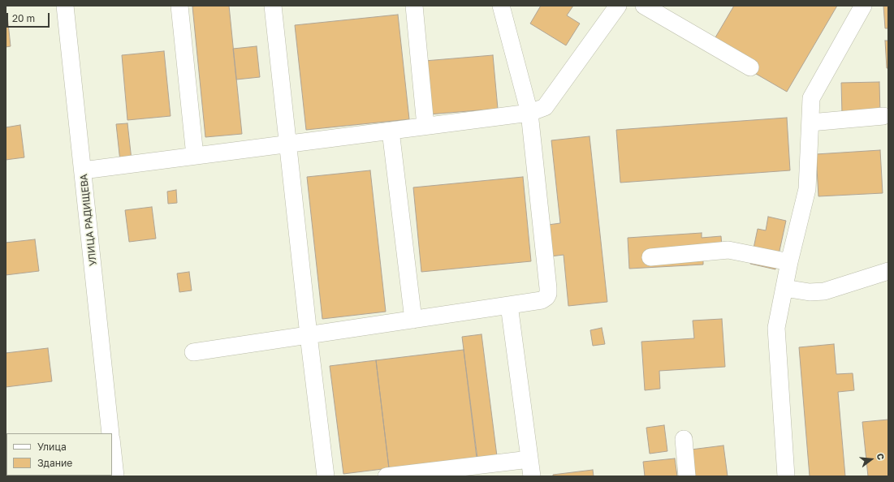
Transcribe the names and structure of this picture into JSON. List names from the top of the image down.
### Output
{
  "streets": {
    "street": ["УЛИЦА РАДИЩЕВА"]
  },
  "legend": ["Улица", "Здание"],
  "scale_bar": "20 m",
  "north": "right"
}
